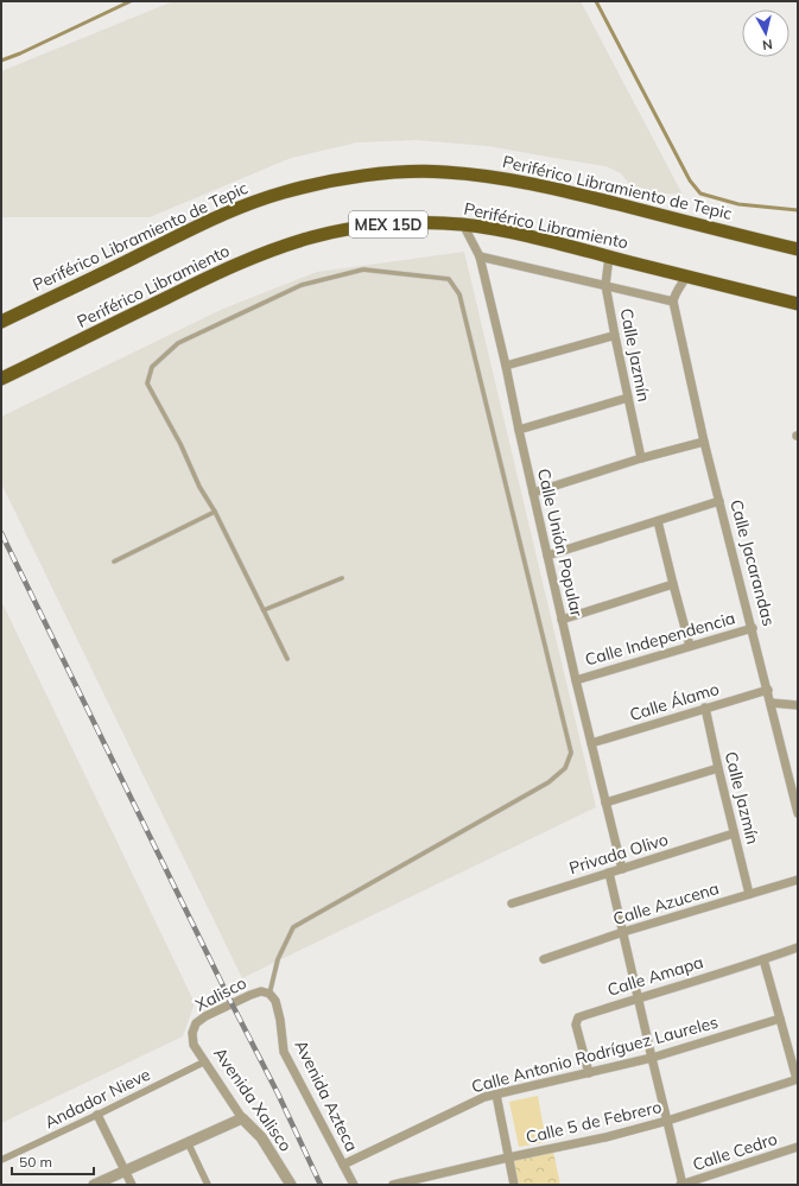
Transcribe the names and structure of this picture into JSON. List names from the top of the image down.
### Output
{
  "streets": {
    "highway": ["Periférico Libramiento de Tepic", "MEX 15D", "Periférico Libramiento"],
    "street": [
      "Calle Jazmín",
      "Calle Unión Popular",
      "Calle Jacarandas",
      "Calle Independencia",
      "Calle Álamo",
      "Privada Olivo",
      "Calle Azucena",
      "Calle Amapa",
      "Xalisco",
      "Calle Antonio Rodríguez Laureles",
      "Avenida Azteca",
      "Andador Nieve",
      "Avenida Xalisco",
      "Calle 5 de Febrero",
      "Calle Cedro"
    ]
  },
  "crossings": [
    ["Periférico Libramiento", "Calle Jazmín"],
    ["Periférico Libramiento", "Calle Unión Popular"],
    ["Calle Jazmín", "Calle Álamo"],
    ["Calle Jazmín", "Privada Olivo"],
    ["Calle Jazmín", "Calle Azucena"],
    ["Calle Unión Popular", "Calle Independencia"],
    ["Calle Unión Popular", "Calle Álamo"],
    ["Calle Unión Popular", "Privada Olivo"],
    ["Calle Jacarandas", "Calle Independencia"],
    ["Calle Jacarandas", "Calle Álamo"],
    ["Calle Amapa", "Calle Antonio Rodríguez Laureles"],
    ["Xalisco", "Avenida Azteca"],
    ["Xalisco", "Avenida Xalisco"],
    ["Calle Antonio Rodríguez Laureles", "Avenida Azteca"],
    ["Andador Nieve", "Avenida Xalisco"]
  ],
  "scale_bar": "50 m",
  "north": "bottom"
}
